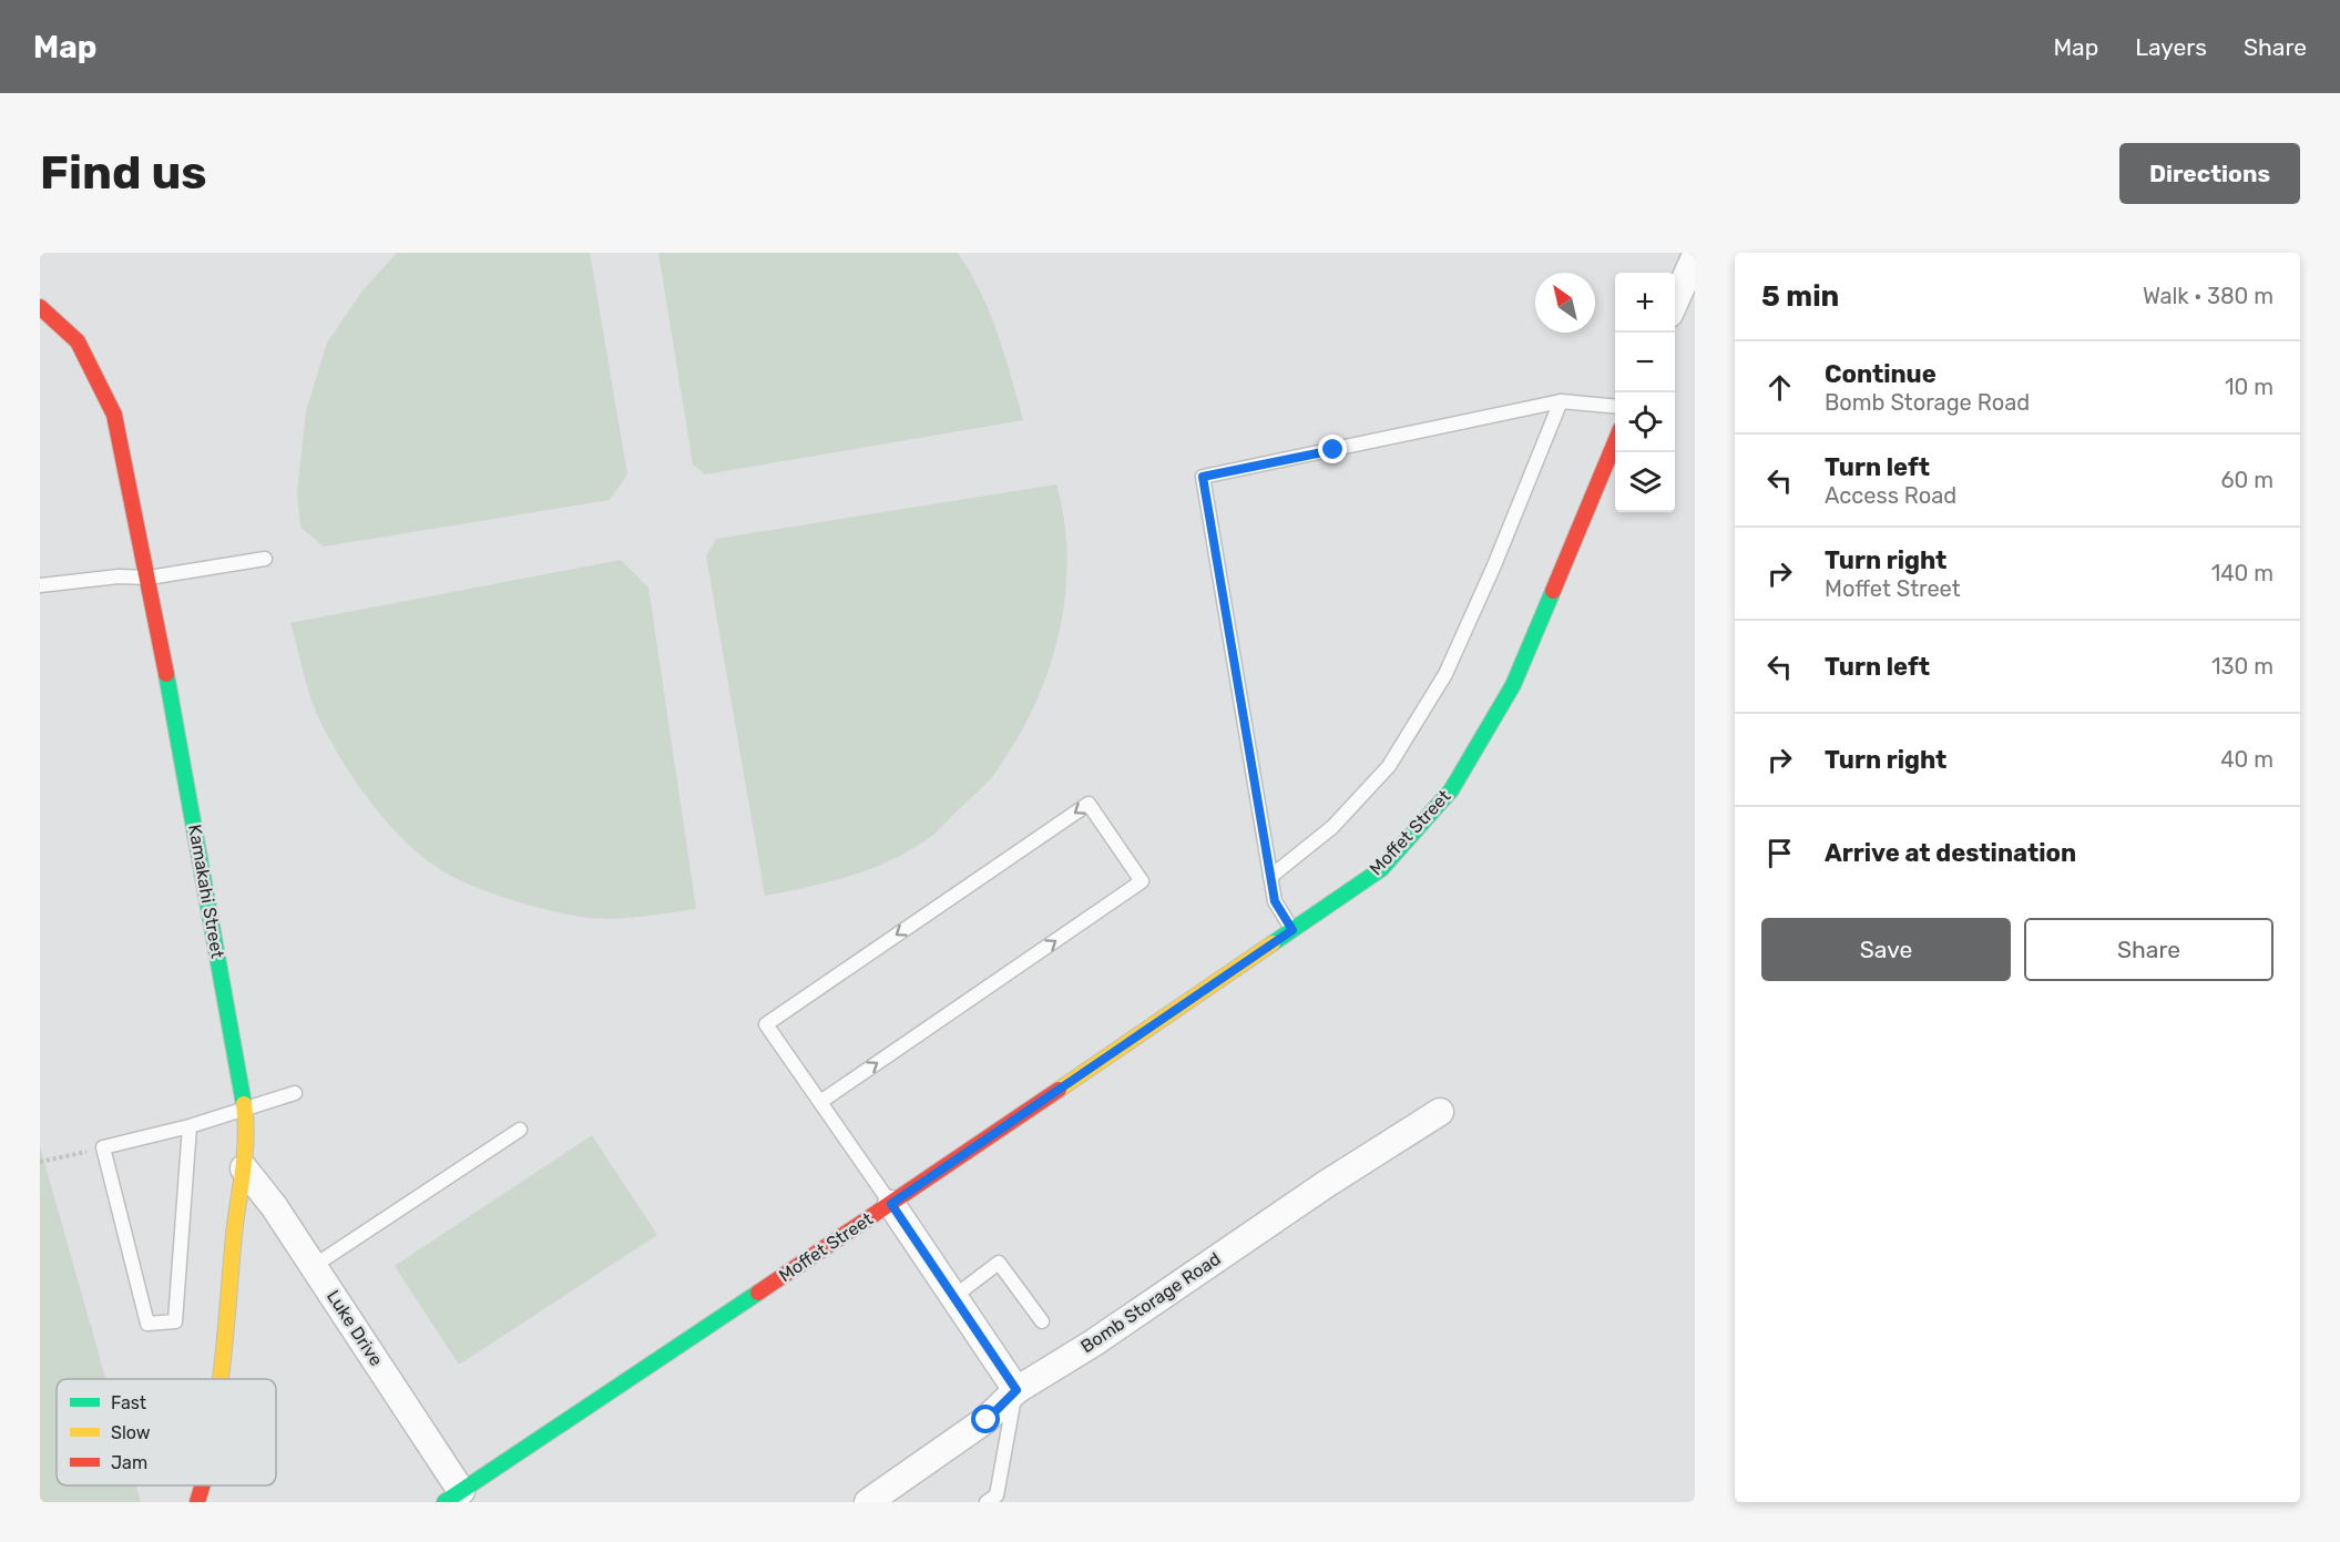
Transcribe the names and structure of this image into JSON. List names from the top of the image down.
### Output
{
  "streets": {
    "street": [
      "Moffet Street",
      "Kamakahi Street",
      "Bomb Storage Road",
      "Luke Drive"
    ]
  },
  "crossings": [
    ["Moffet Street", "Luke Drive"],
    ["Kamakahi Street", "Luke Drive"]
  ],
  "legend": ["Fast", "Slow", "Jam"],
  "north": "top left",
  "page": {
    "header": "Map",
    "nav": ["Map", "Layers", "Share"],
    "buttons": [
      "Directions",
      ["Save", "Share"]
    ],
    "title": "Find us",
    "heading": ["5 min", "Walk · 380 m"],
    "map_buttons": ["+", "−"],
    "list": [
      ["Continue", "Bomb Storage Road", "10 m"],
      ["Turn left", "Access Road", "60 m"],
      ["Turn right", "Moffet Street", "140 m"],
      ["Turn left", "130 m"],
      ["Turn right", "40 m"],
      "Arrive at destination"
    ]
  }
}
